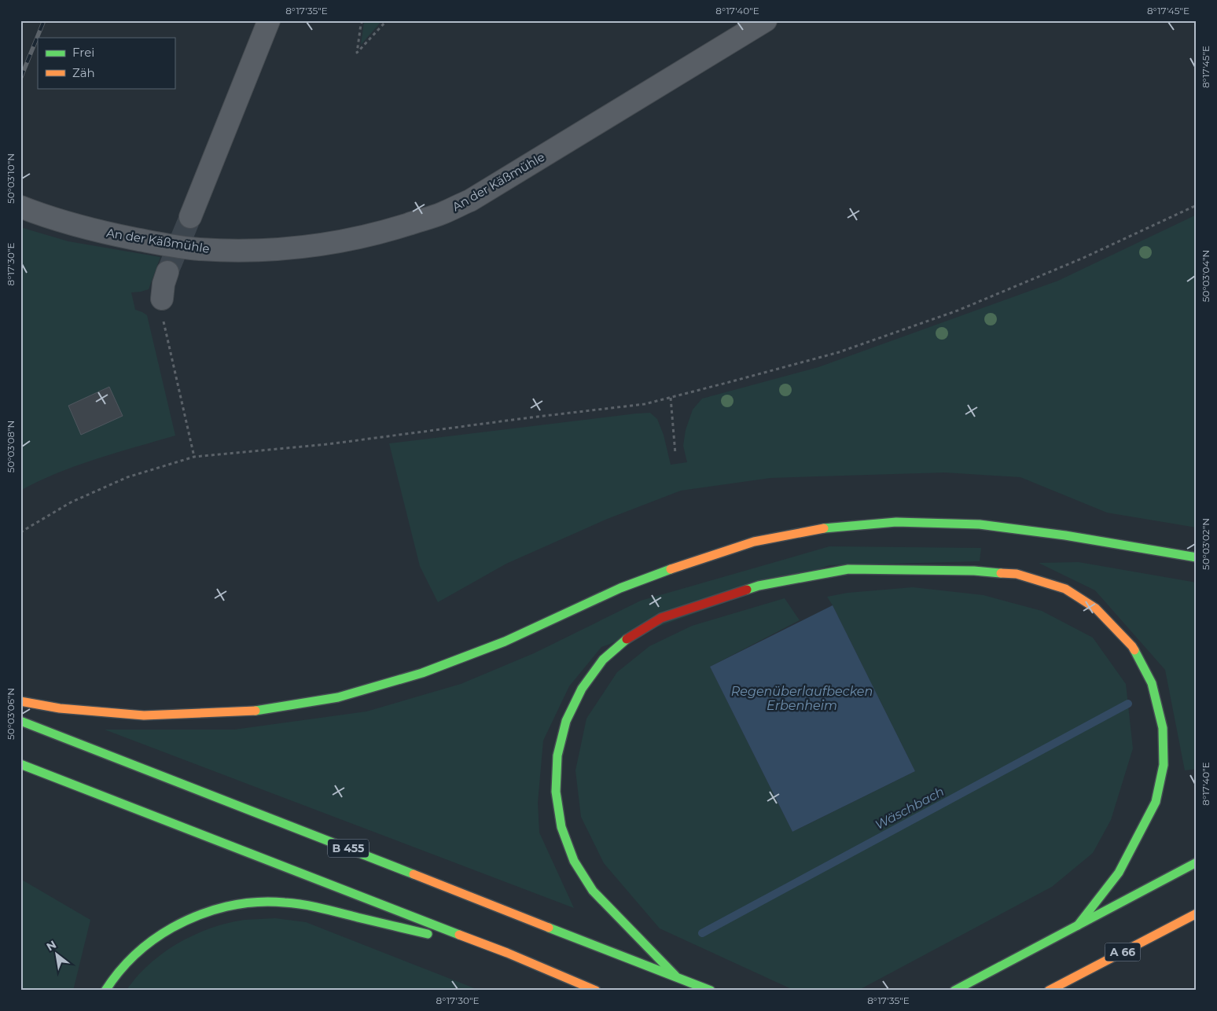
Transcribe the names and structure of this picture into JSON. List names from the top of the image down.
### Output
{
  "streets": {
    "highway": ["B 455", "A 66"],
    "street": ["An der Käßmühle"]
  },
  "water": ["Regenüberlaufbecken Erbenheim", "Wäschbach"],
  "legend": ["Frei", "Zäh"],
  "north": "top left",
  "coordinates": [
    "8°17'35\"E",
    "8°17'40\"E",
    "8°17'45\"E",
    "50°03'10\"N",
    "8°17'30\"E",
    "50°03'04\"N",
    "50°03'08\"N",
    "50°03'02\"N",
    "50°03'06\"N"
  ]
}
